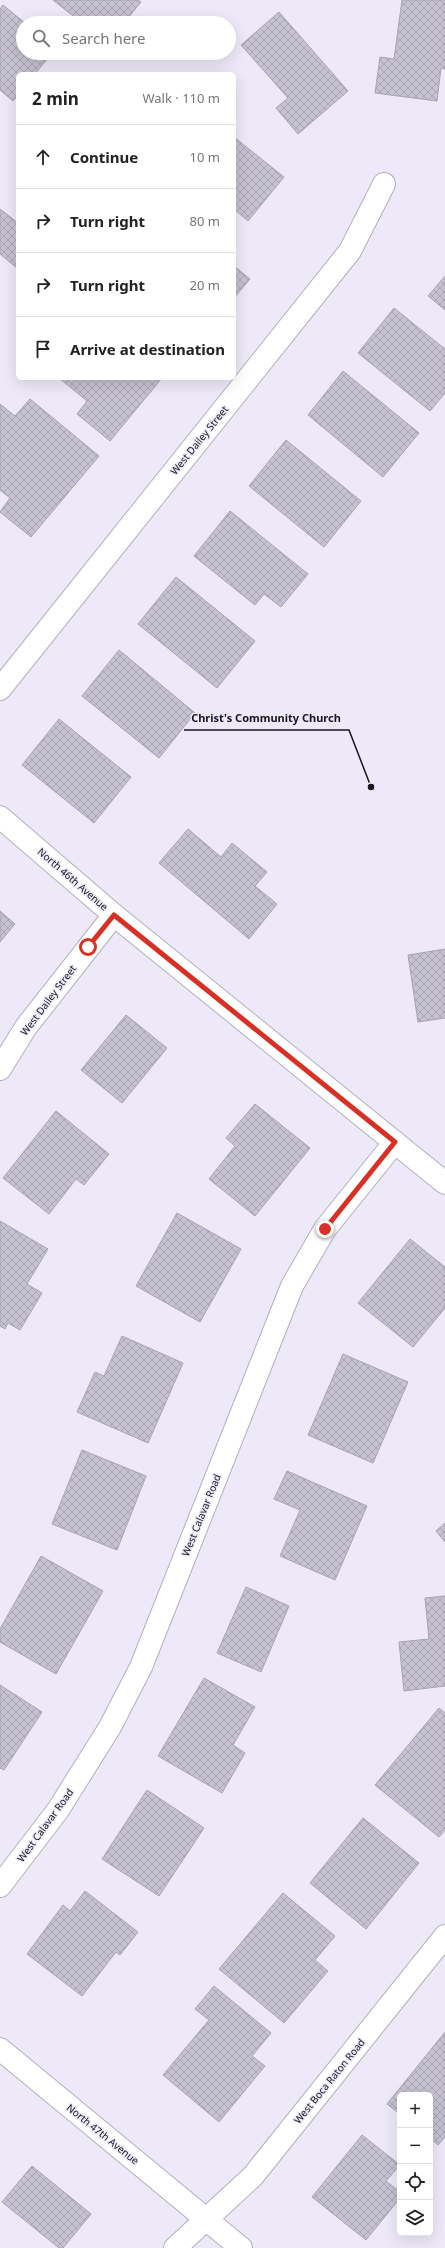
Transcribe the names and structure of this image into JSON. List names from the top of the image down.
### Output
{
  "streets": {
    "street": [
      "West Dailey Street",
      "North 46th Avenue",
      "West Calavar Road",
      "West Boca Raton Road",
      "North 47th Avenue"
    ]
  },
  "crossings": [
    ["West Dailey Street", "North 46th Avenue"],
    ["North 46th Avenue", "West Calavar Road"],
    ["West Boca Raton Road", "North 47th Avenue"]
  ],
  "places": ["Christ's Community Church"],
  "page": {
    "search": "Search here",
    "heading": ["2 min", "Walk · 110 m"],
    "list": [
      ["Continue", "10 m"],
      ["Turn right", "80 m"],
      ["Turn right", "20 m"],
      "Arrive at destination"
    ],
    "map_buttons": ["+", "−"]
  }
}
